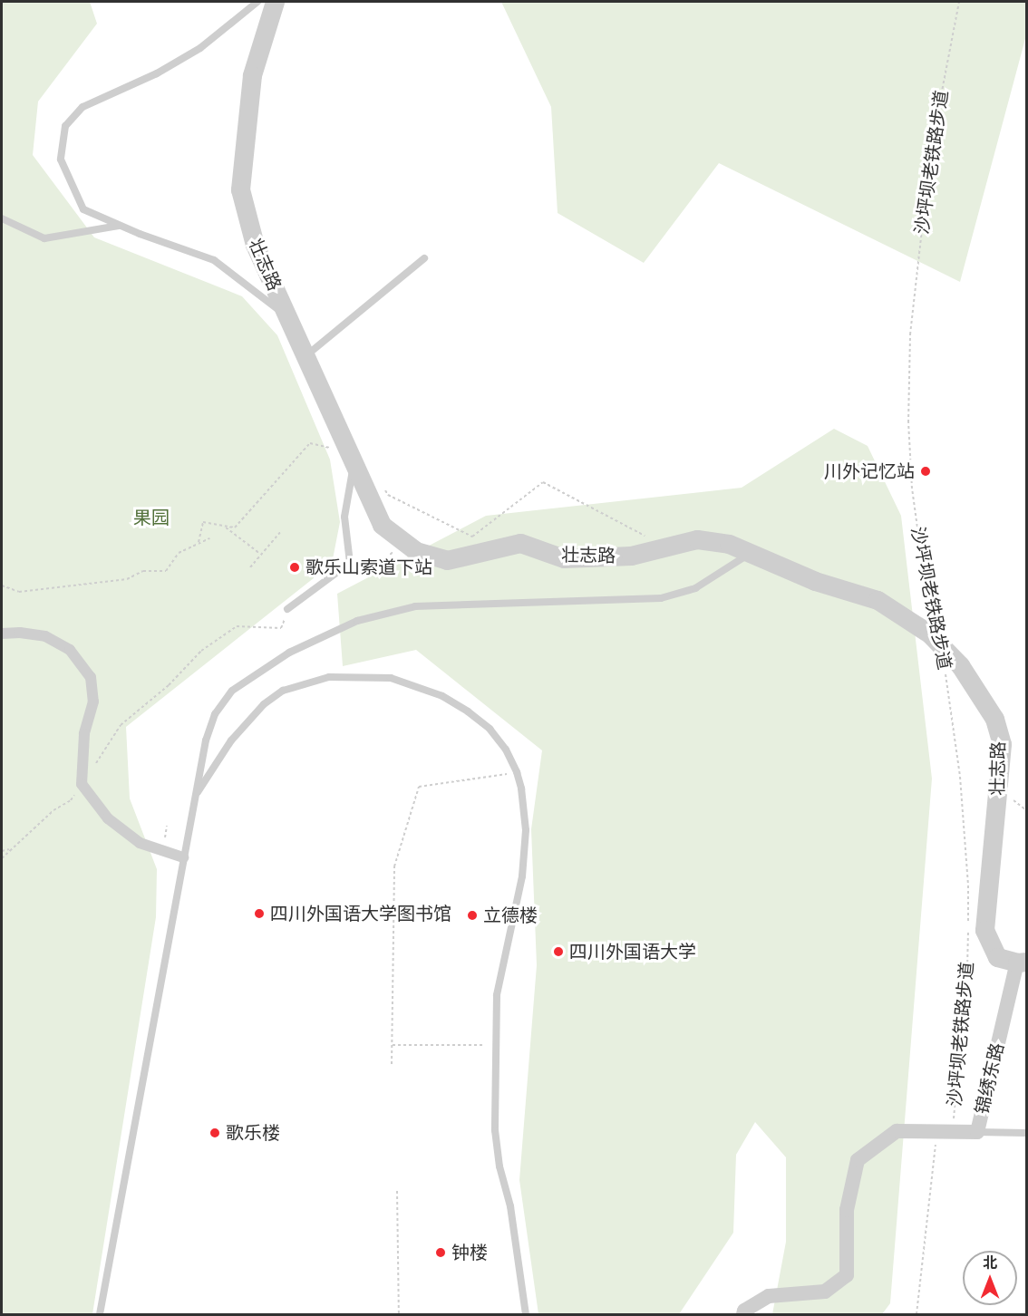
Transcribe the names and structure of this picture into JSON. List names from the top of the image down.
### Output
{
  "streets": {
    "street": ["壮志路", "锦绣东路"],
    "path": ["沙坪坝老铁路步道"]
  },
  "crossings": [
    ["沙坪坝老铁路步道", "壮志路"],
    ["沙坪坝老铁路步道", "锦绣东路"],
    ["壮志路", "锦绣东路"]
  ],
  "parks": ["果园"],
  "places": [
    "川外记忆站",
    "歌乐山索道下站",
    "四川外国语大学图书馆",
    "立德楼",
    "四川外国语大学",
    "歌乐楼",
    "钟楼"
  ],
  "north": "top"
}
